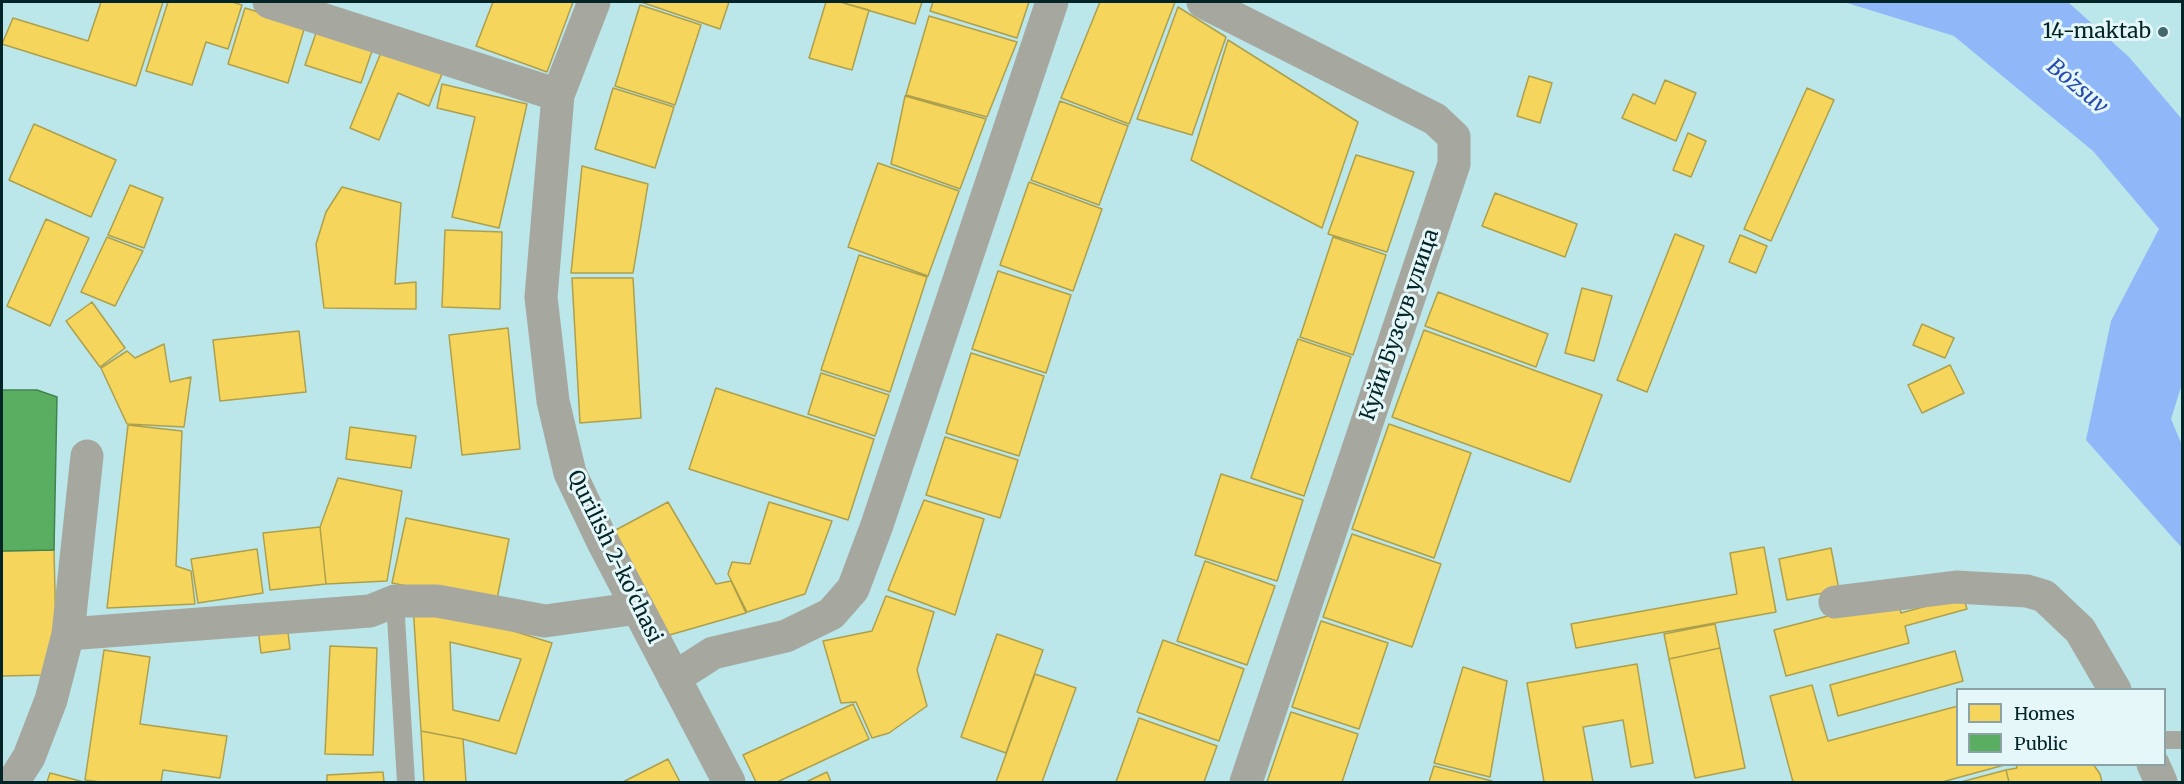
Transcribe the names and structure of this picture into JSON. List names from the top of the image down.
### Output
{
  "streets": {
    "street": ["Куйи Бузсув улица", "Qurilish 2-ko'chasi"]
  },
  "water": ["Boʻzsuv"],
  "places": ["14-maktab"],
  "legend": ["Homes", "Public"]
}
